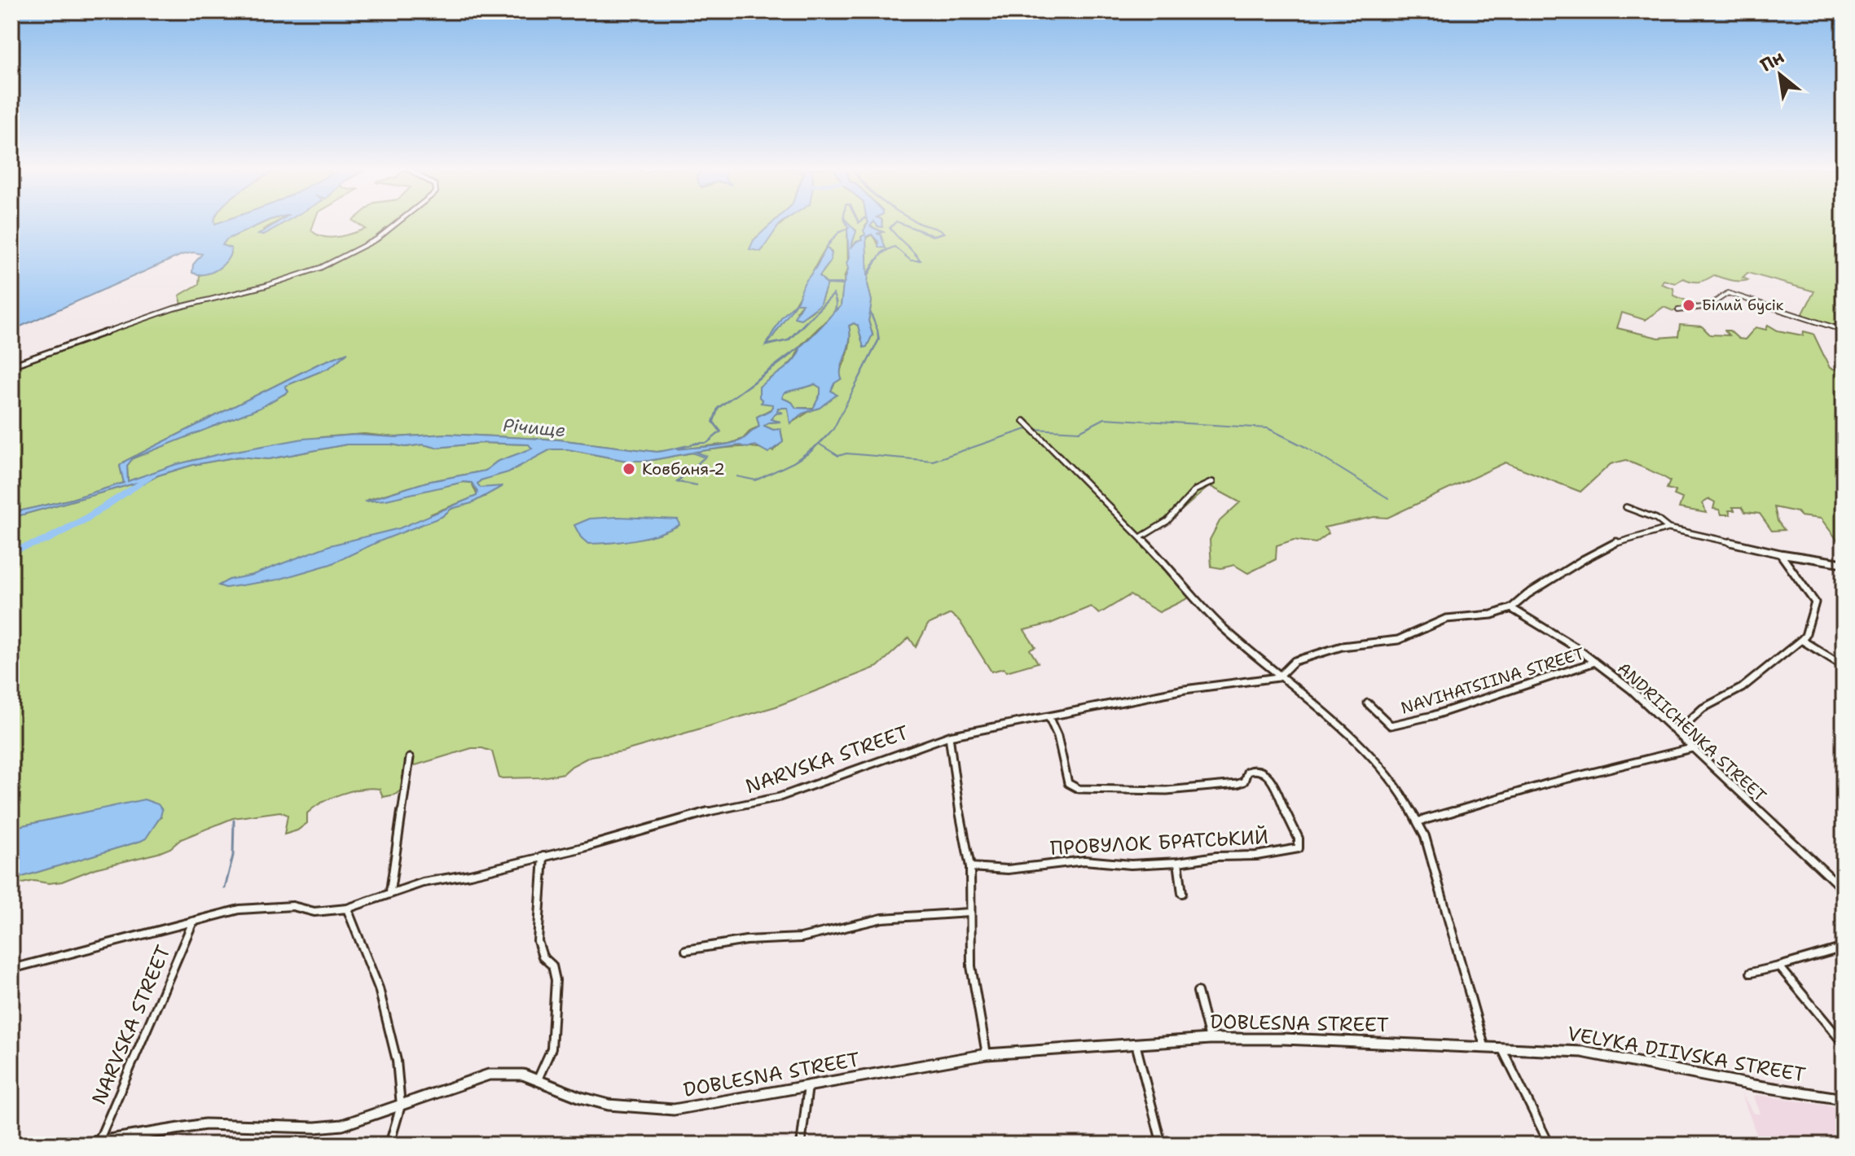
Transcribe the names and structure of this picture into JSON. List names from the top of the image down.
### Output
{
  "streets": {
    "street": [
      "NAVIHATSIINA STREET",
      "ANDRIICHENKA STREET",
      "NARVSKA STREET",
      "ПРОВУЛОК БРАТСЬКИЙ",
      "DOBLESNA STREET",
      "VELYKA DIIVSKA STREET"
    ]
  },
  "crossings": [
    ["NAVIHATSIINA STREET", "ANDRIICHENKA STREET"],
    ["NARVSKA STREET", "ПРОВУЛОК БРАТСЬКИЙ"],
    ["NARVSKA STREET", "DOBLESNA STREET"],
    ["DOBLESNA STREET", "VELYKA DIIVSKA STREET"]
  ],
  "water": ["Річище"],
  "places": ["Білий бусік", "Ковбаня-2"],
  "north": "top left"
}
